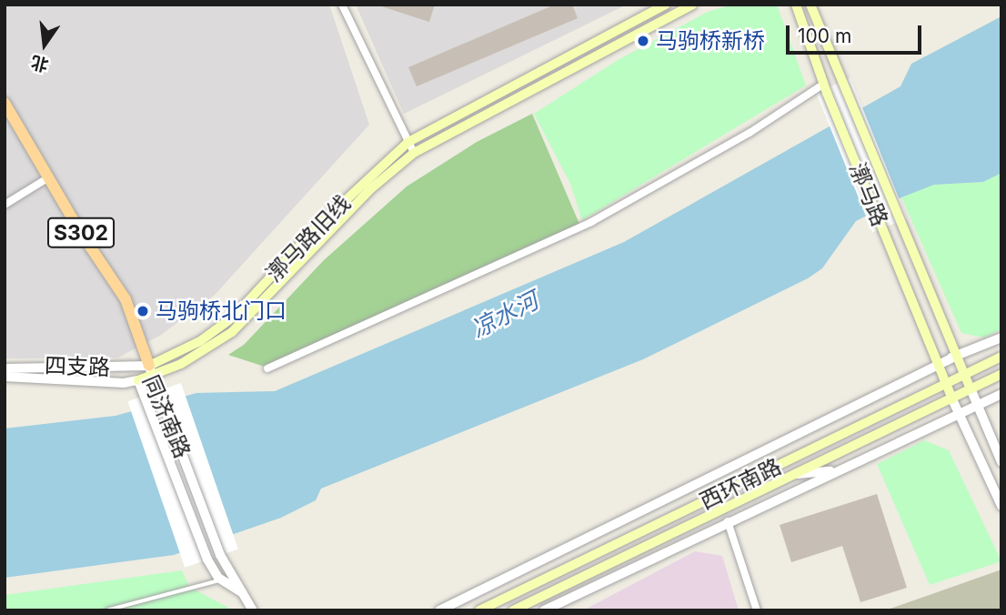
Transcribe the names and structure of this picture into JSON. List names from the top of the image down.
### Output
{
  "streets": {
    "main road": [
      "漷马路",
      "S302",
      "漷马路旧线",
      "西环南路"
    ],
    "street": ["四支路", "同济南路"]
  },
  "crossings": [
    ["漷马路", "西环南路"],
    ["S302", "漷马路旧线"],
    ["S302", "四支路"],
    ["S302", "同济南路"],
    ["漷马路旧线", "四支路"],
    ["漷马路旧线", "同济南路"],
    ["四支路", "同济南路"]
  ],
  "water": ["凉水河"],
  "places": ["马驹桥新桥", "马驹桥北门口"],
  "scale_bar": "100 m",
  "north": "bottom"
}
